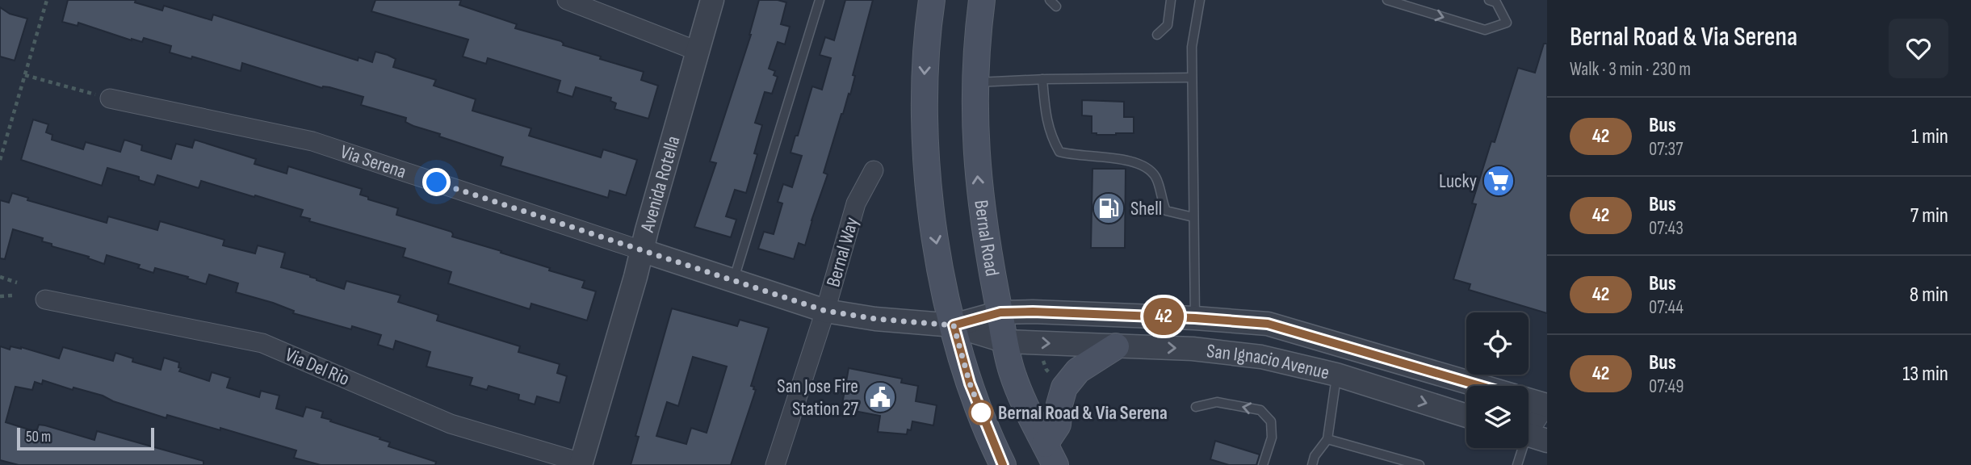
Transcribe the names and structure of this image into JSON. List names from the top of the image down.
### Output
{
  "streets": {
    "main road": ["Bernal Road"],
    "street": [
      "Via Serena",
      "Avenida Rotella",
      "Bernal Way",
      "San Ignacio Avenue",
      "Via Del Rio"
    ]
  },
  "crossings": [
    ["Via Serena", "Avenida Rotella"],
    ["Via Serena", "Bernal Way"],
    ["Via Serena", "San Ignacio Avenue"],
    ["Avenida Rotella", "Via Del Rio"],
    ["Bernal Road", "San Ignacio Avenue"],
    ["Bernal Way", "San Ignacio Avenue"]
  ],
  "places": {
    "supermarket": ["Lucky"],
    "fuel station": ["Shell"],
    "public building": ["San Jose Fire Station 27"],
    "other": ["Bernal Road & Via Serena"]
  },
  "lines": ["bus line 42"],
  "scale_bar": "50 m",
  "page": {
    "on_map": "42",
    "heading": ["Bernal Road & Via Serena", "Walk · 3 min · 230 m"],
    "list": [
      {
        "mark": "42",
        "name": "Bus",
        "note": "07:37",
        "value": "1 min"
      },
      {
        "mark": "42",
        "name": "Bus",
        "note": "07:43",
        "value": "7 min"
      },
      {
        "mark": "42",
        "name": "Bus",
        "note": "07:44",
        "value": "8 min"
      },
      {
        "mark": "42",
        "name": "Bus",
        "note": "07:49",
        "value": "13 min"
      }
    ],
    "scale": "50 m"
  }
}
